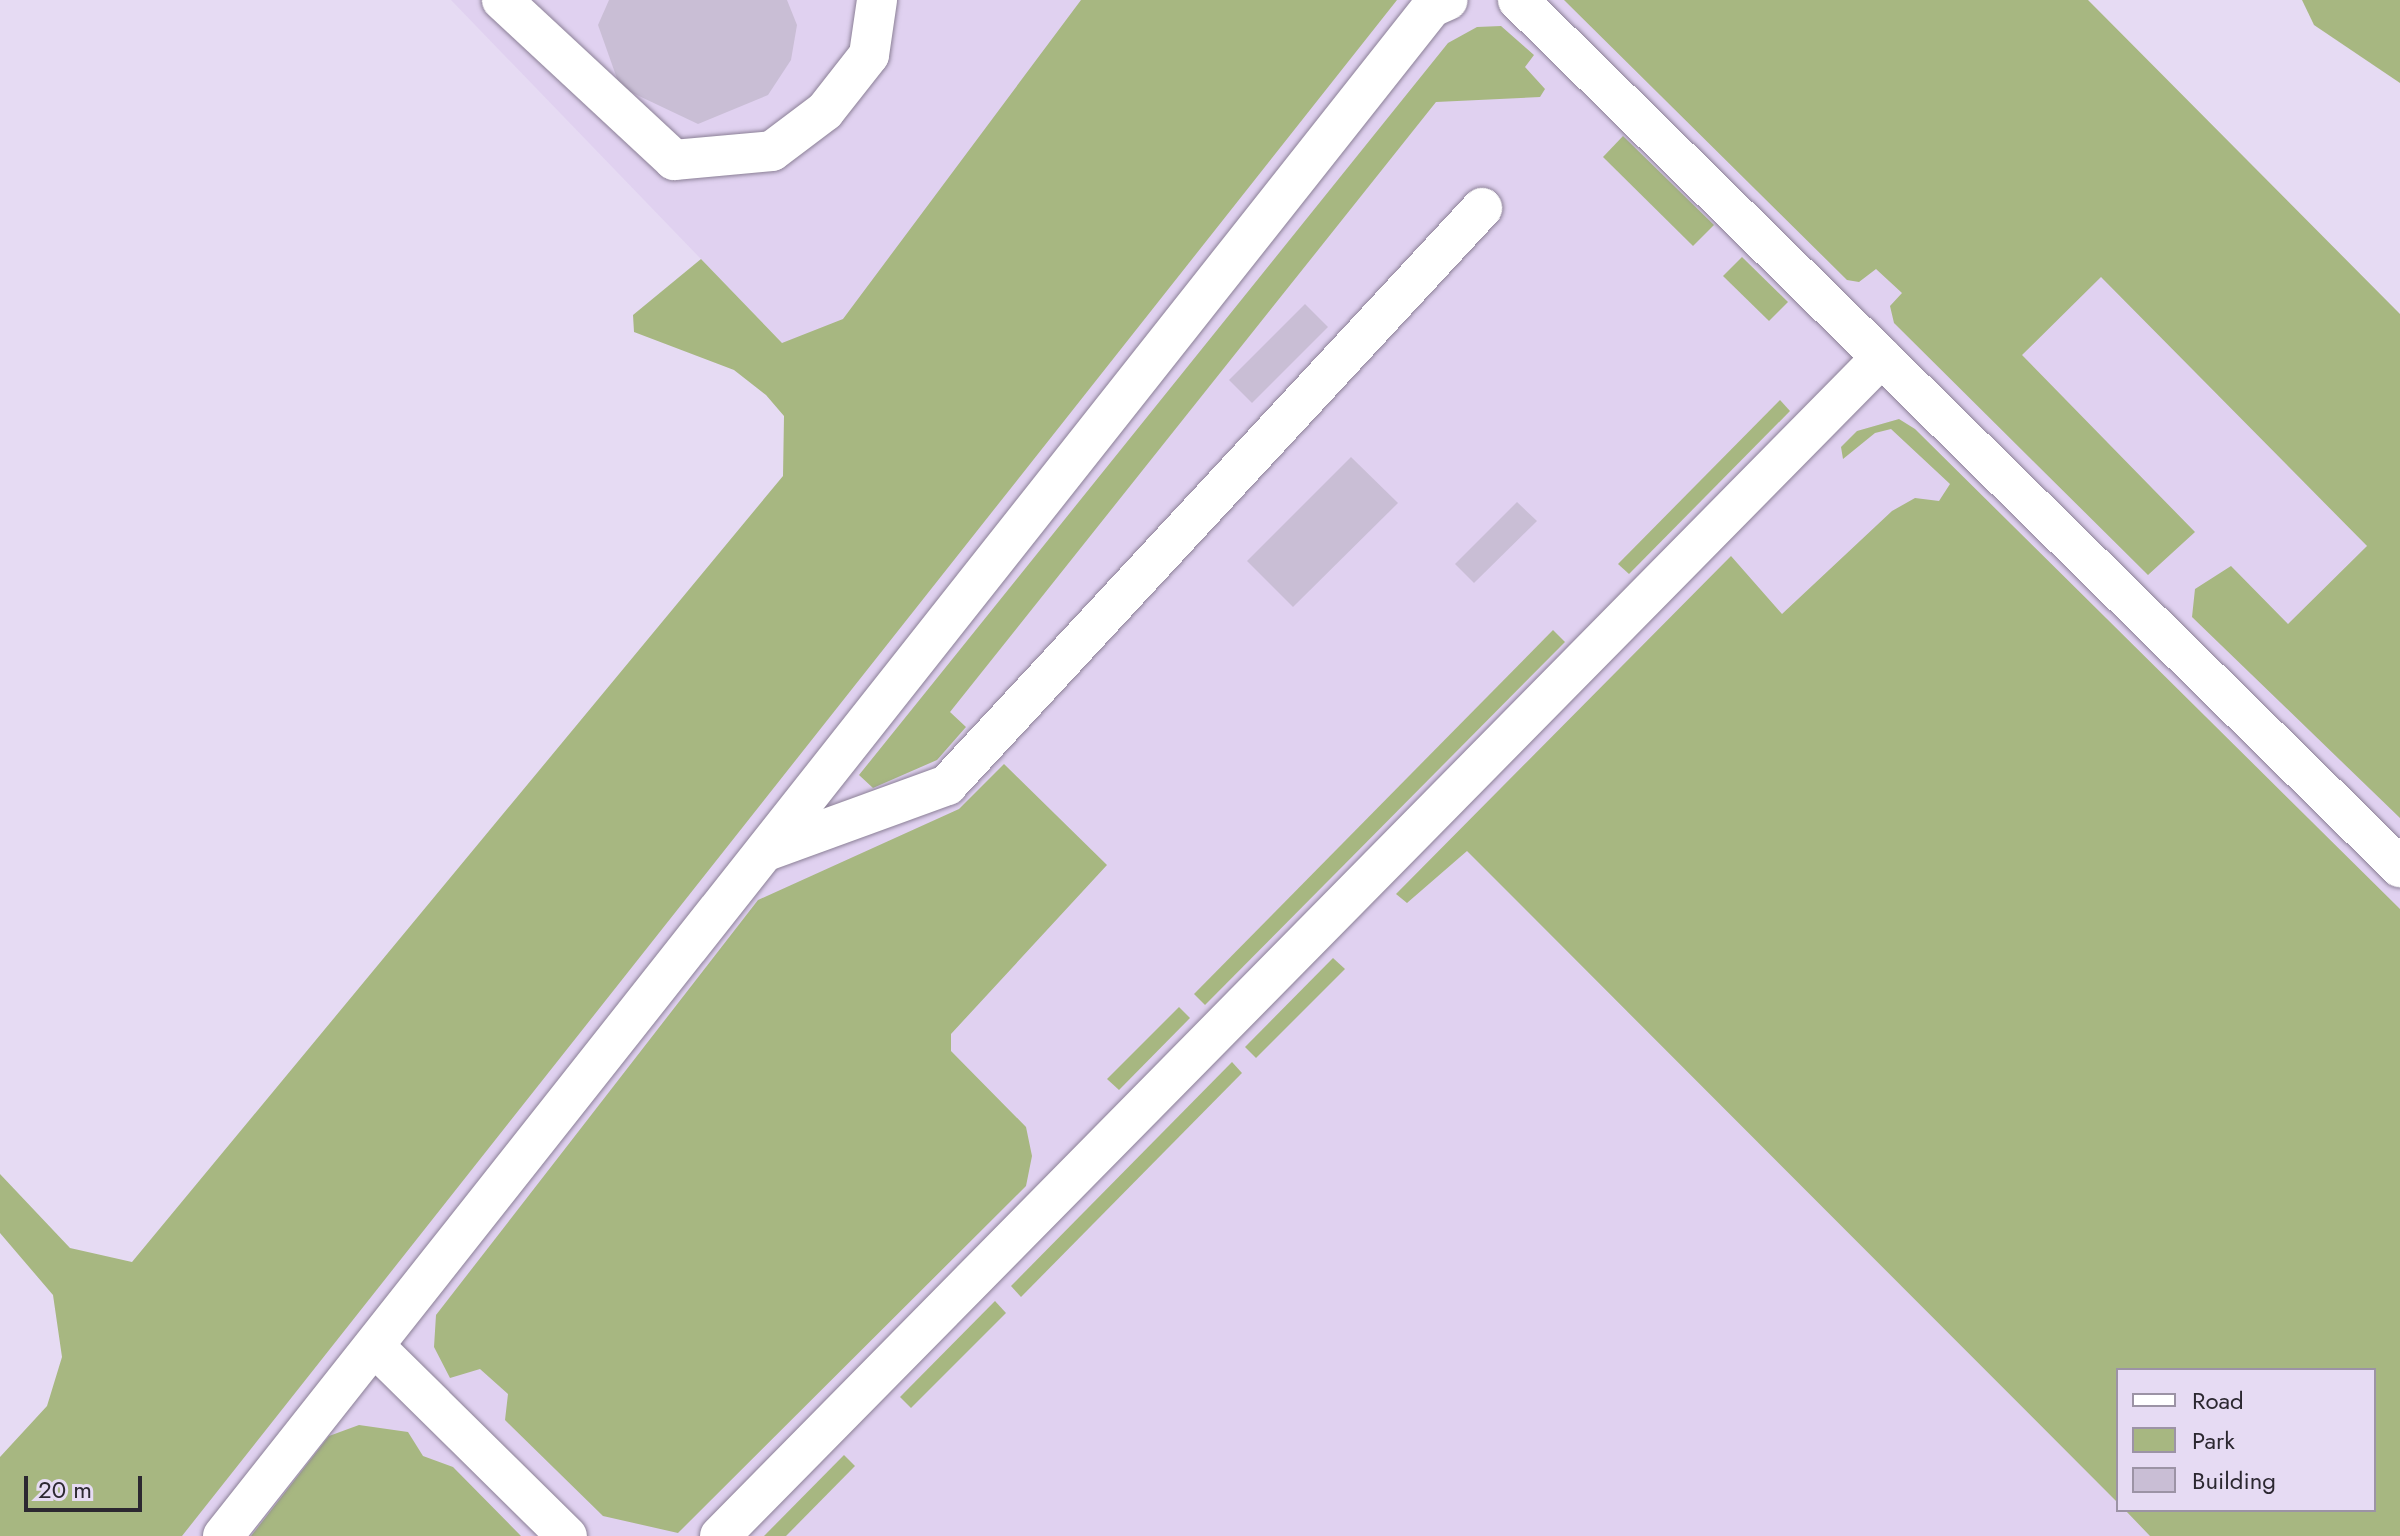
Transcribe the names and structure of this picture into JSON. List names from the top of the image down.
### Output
{
  "legend": ["Road", "Park", "Building"],
  "scale_bar": "20 m"
}
